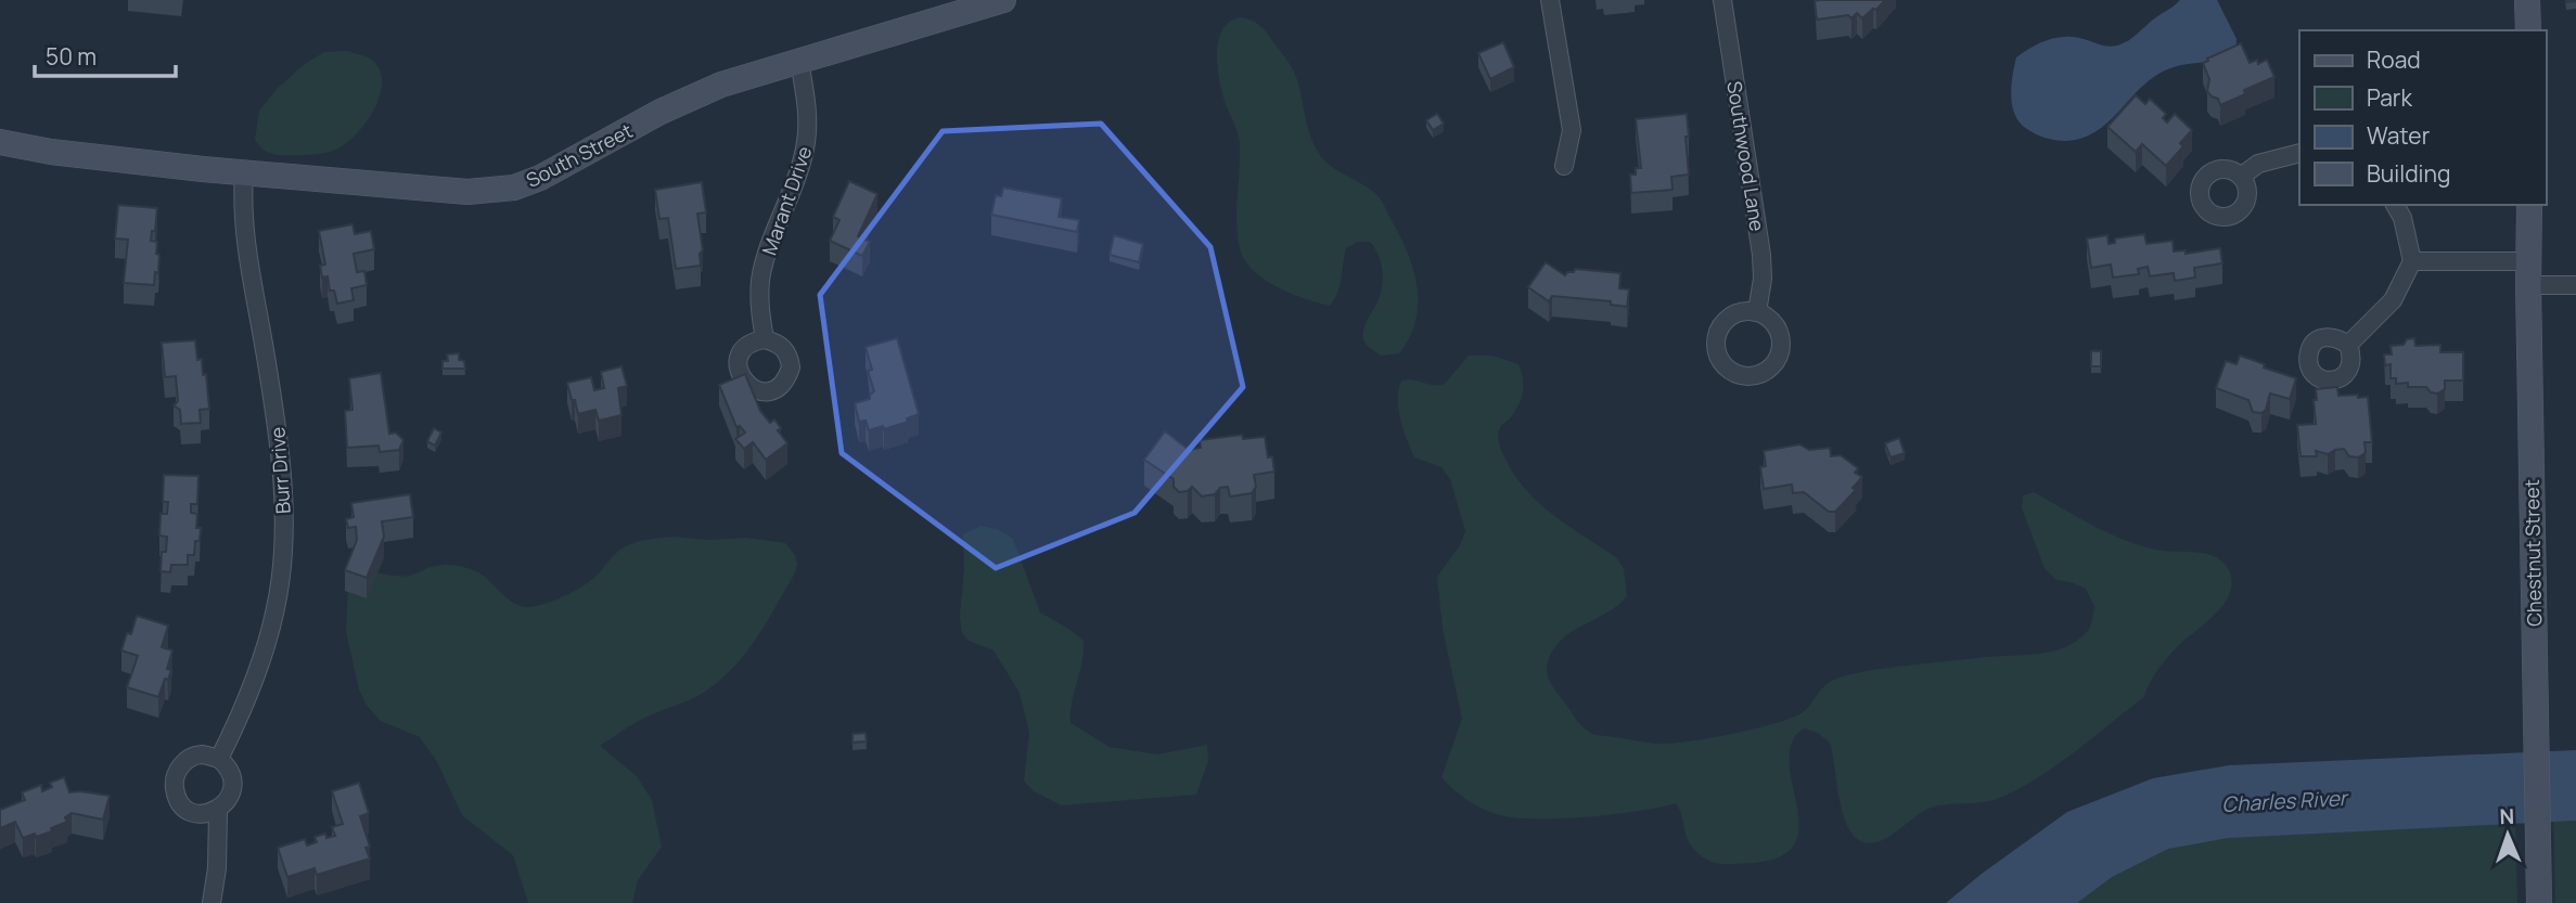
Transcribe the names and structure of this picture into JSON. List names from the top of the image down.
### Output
{
  "streets": {
    "street": [
      "South Street",
      "Southwood Lane",
      "Marant Drive",
      "Burr Drive",
      "Chestnut Street"
    ]
  },
  "crossings": [
    ["South Street", "Marant Drive"],
    ["South Street", "Burr Drive"]
  ],
  "water": ["Charles River"],
  "legend": [
    "Road",
    "Park",
    "Water",
    "Building"
  ],
  "scale_bar": "50 m",
  "north": "top"
}
